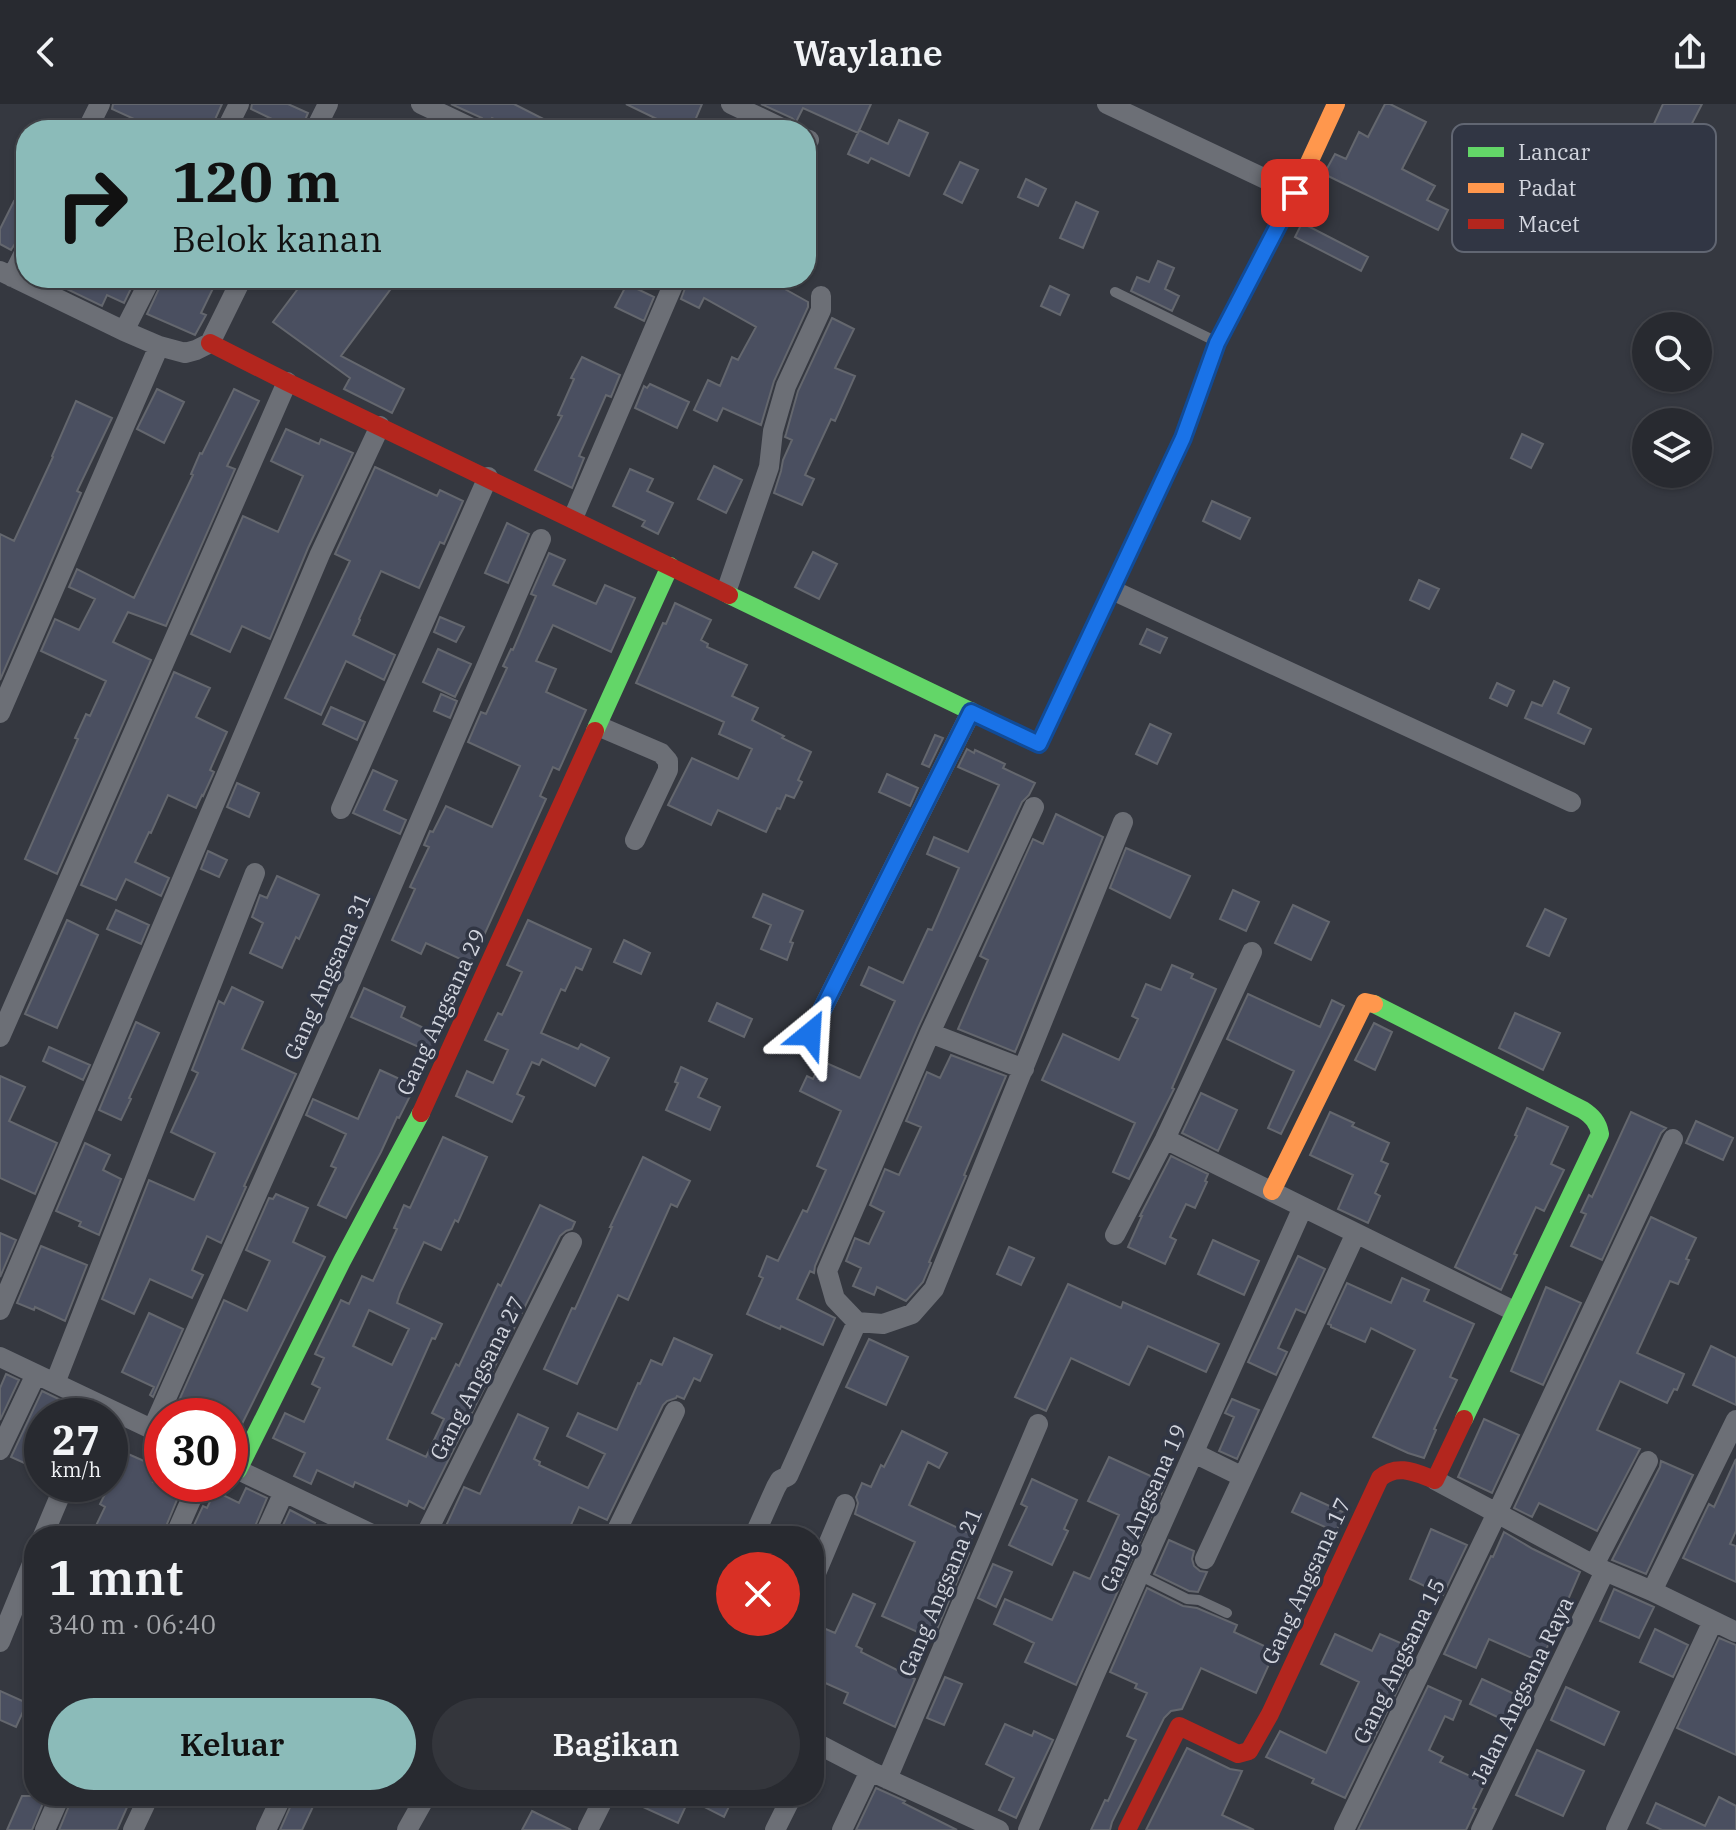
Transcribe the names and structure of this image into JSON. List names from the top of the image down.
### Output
{
  "streets": {
    "street": [
      "Gang Angsana 31",
      "Gang Angsana 29",
      "Gang Angsana 27",
      "Gang Angsana 19",
      "Gang Angsana 17",
      "Gang Angsana 21",
      "Gang Angsana 15",
      "Jalan Angsana Raya"
    ]
  },
  "legend": ["Lancar", "Padat", "Macet"],
  "page": {
    "header": "Waylane",
    "turn": ["120 m", "Belok kanan"],
    "speed": "27 km/h",
    "limit": "30",
    "heading": ["1 mnt", "340 m · 06:40"],
    "buttons": ["Keluar", "Bagikan"]
  }
}
